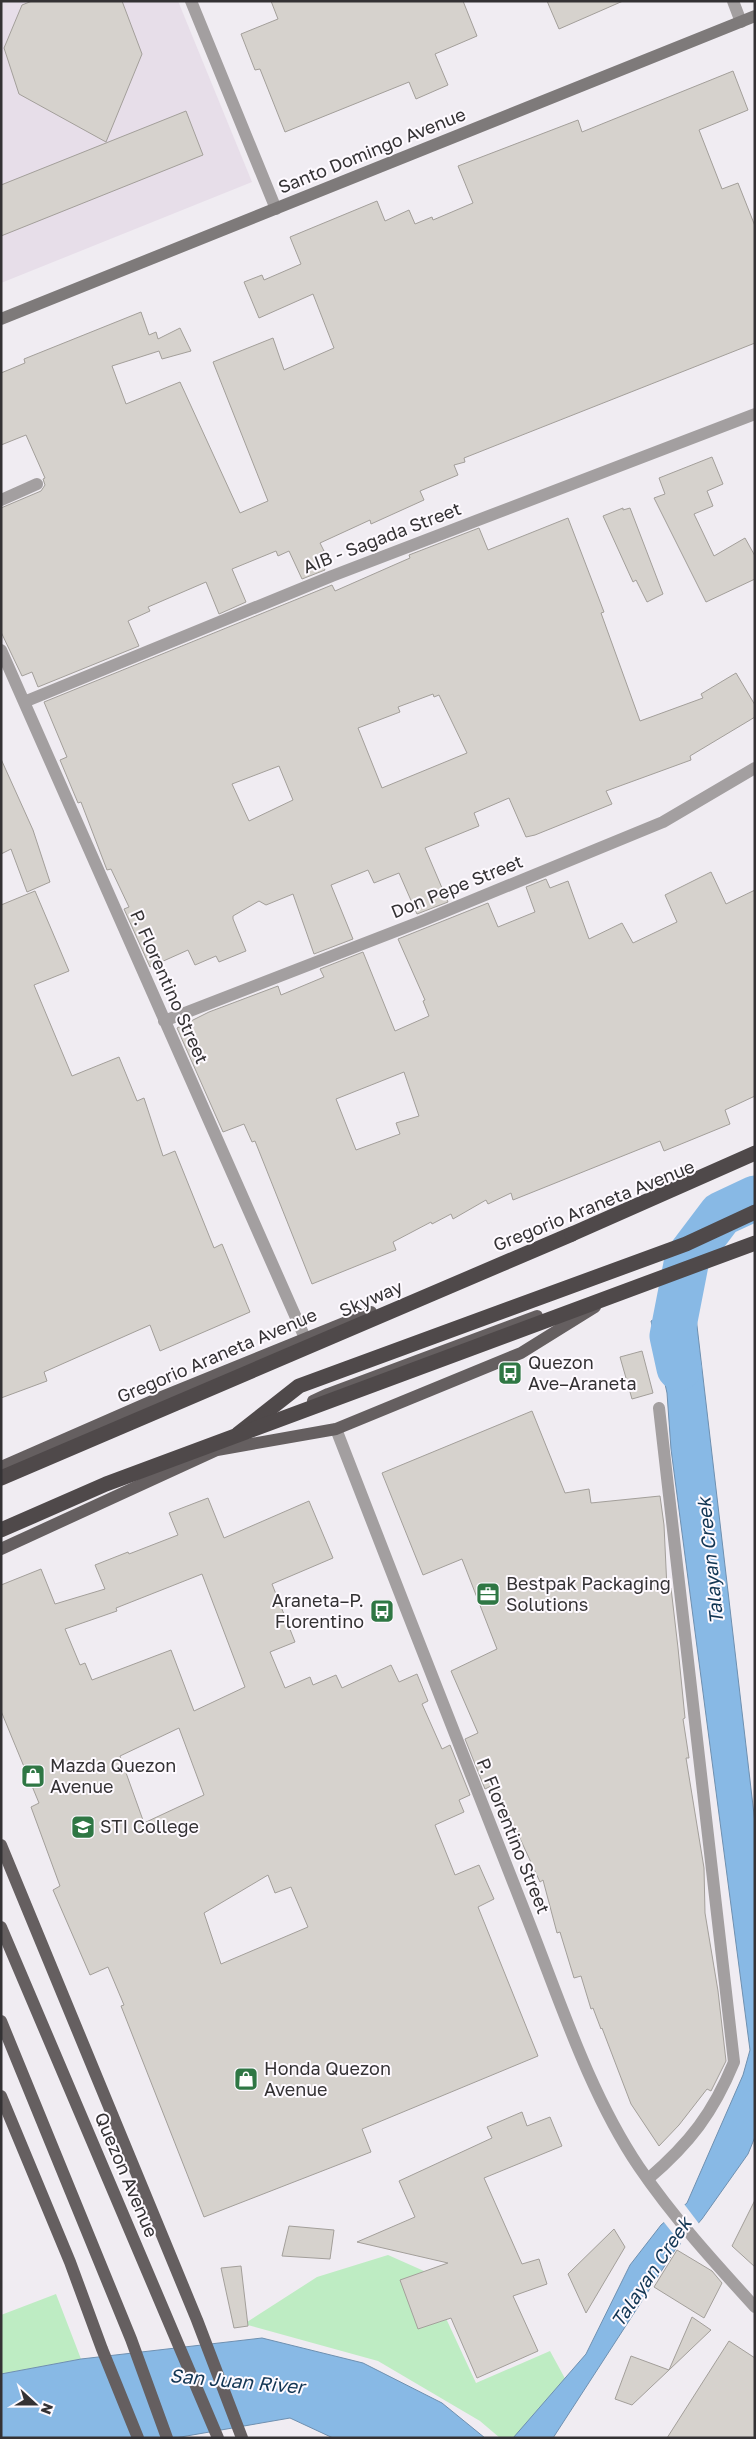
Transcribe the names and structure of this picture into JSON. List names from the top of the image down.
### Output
{
  "streets": {
    "highway": ["Skyway"],
    "main road": ["Santo Domingo Avenue", "Gregorio Araneta Avenue", "Quezon Avenue"],
    "street": ["AIB - Sagada Street", "Don Pepe Street", "P. Florentino Street"]
  },
  "crossings": [
    ["AIB - Sagada Street", "P. Florentino Street"],
    ["Don Pepe Street", "P. Florentino Street"],
    ["P. Florentino Street", "Gregorio Araneta Avenue"]
  ],
  "water": ["Talayan Creek", "San Juan River"],
  "places": {
    "bus stop": ["Quezon Ave–Araneta", "Araneta–P. Florentino"],
    "office": ["Bestpak Packaging Solutions"],
    "shop": ["Mazda Quezon Avenue", "Honda Quezon Avenue"],
    "school or university": ["STI College"]
  },
  "north": "right"
}
